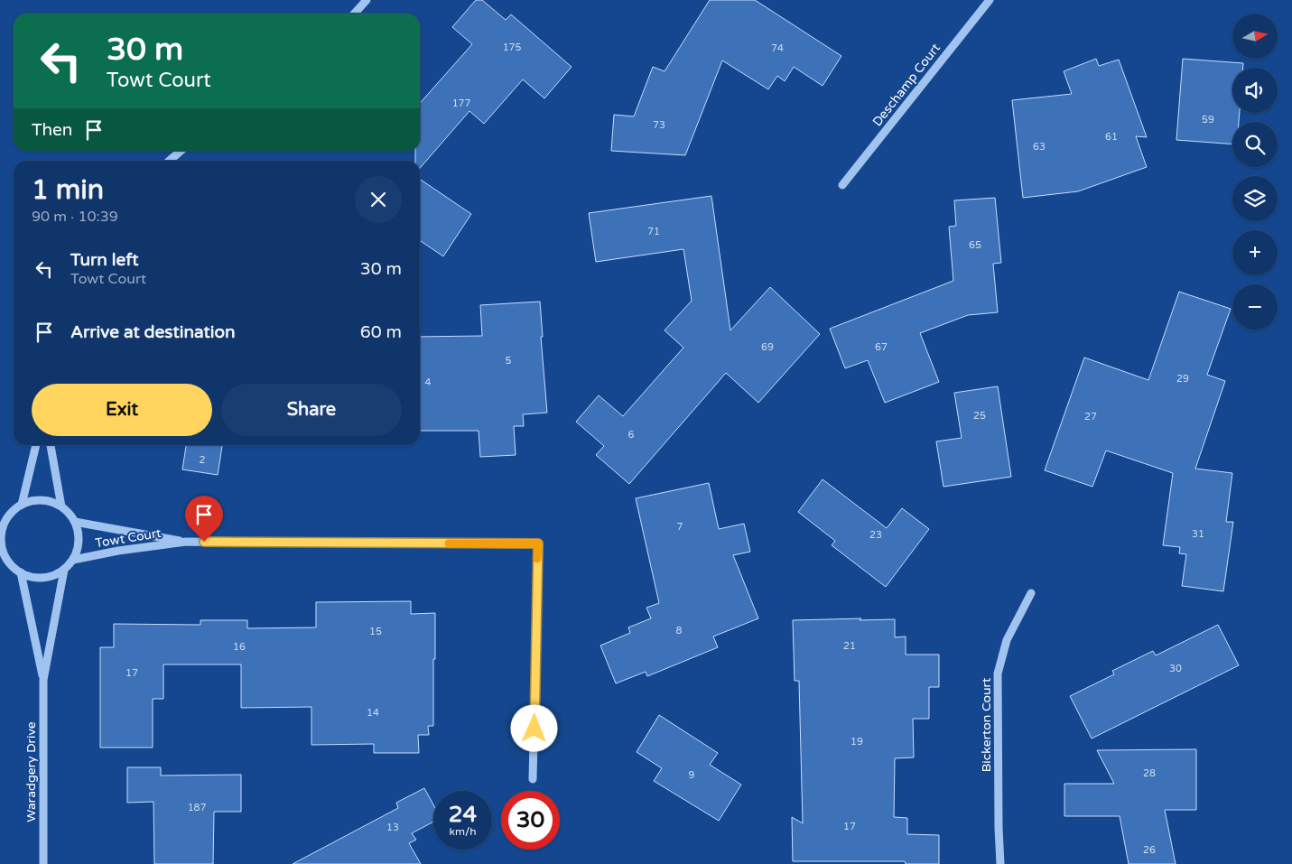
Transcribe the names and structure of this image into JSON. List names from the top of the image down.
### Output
{
  "streets": {
    "street": [
      "Deschamp Court",
      "Towt Court",
      "Bickerton Court",
      "Waradgery Drive"
    ]
  },
  "crossings": [
    ["Towt Court", "Waradgery Drive"]
  ],
  "house_numbers": [
    "175",
    "74",
    "177",
    "59",
    "73",
    "61",
    "63",
    "71",
    "65",
    "69",
    "67",
    "5",
    "29",
    "4",
    "25",
    "27",
    "6",
    "2",
    "7",
    "31",
    "23",
    "8",
    "15",
    "21",
    "16",
    "30",
    "17",
    "14",
    "19",
    "28",
    "9",
    "187",
    "17",
    "13",
    "26"
  ],
  "north": "right",
  "page": {
    "map_buttons": ["+", "−"],
    "turn": ["30 m", "Towt Court"],
    "then": "Then",
    "heading": ["1 min", "90 m · 10:39"],
    "list": [
      {
        "name": "Turn left",
        "note": "Towt Court",
        "value": "30 m"
      },
      {
        "name": "Arrive at destination",
        "value": "60 m"
      }
    ],
    "buttons": ["Exit", "Share"],
    "speed": "24 km/h",
    "limit": "30"
  }
}
